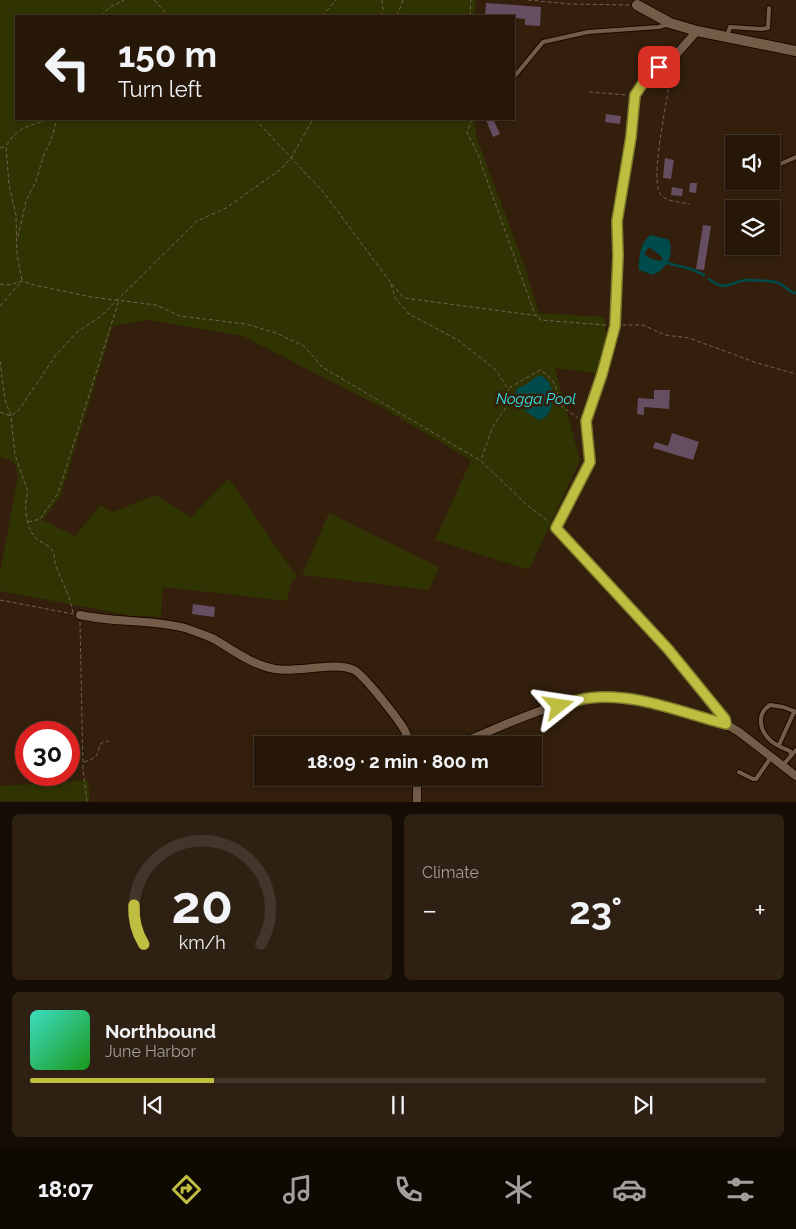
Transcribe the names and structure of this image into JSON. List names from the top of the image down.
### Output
{
  "water": ["Nogga Pool"],
  "page": {
    "turn": ["150 m", "Turn left"],
    "limit": "30",
    "trip": "18:09 · 2 min · 800 m",
    "tile": "Climate",
    "heat": ["−", "23°", "+"],
    "song": ["Northbound", "June Harbor"],
    "tabs": "18:07",
    "gauge": ["20", "km/h"]
  }
}
